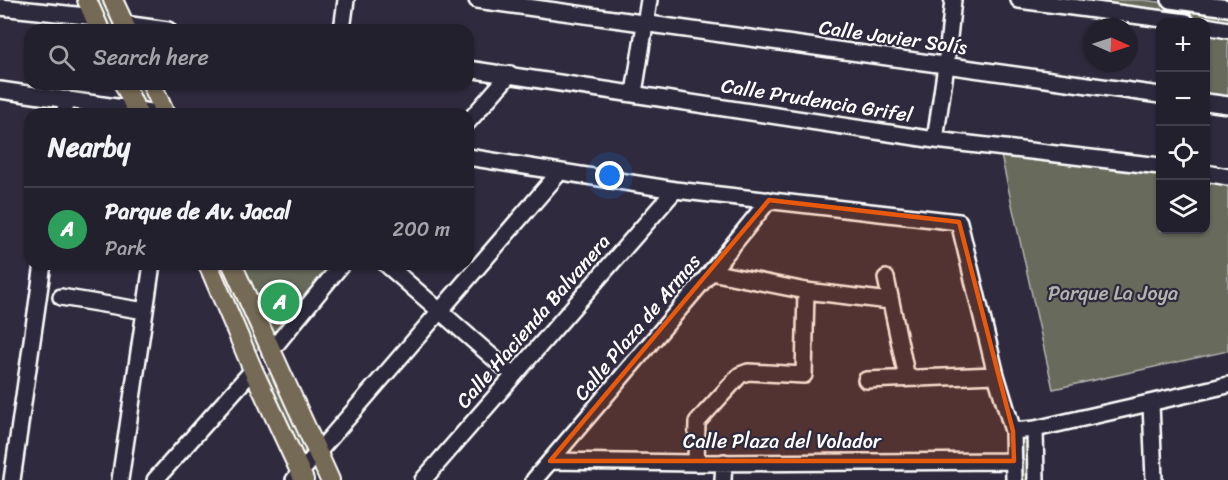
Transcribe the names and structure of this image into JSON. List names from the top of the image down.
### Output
{
  "streets": {
    "street": [
      "Calle Javier Solís",
      "Calle Prudencia Grifel",
      "Calle Hacienda Balvanera",
      "Calle Plaza de Armas",
      "Calle Plaza del Volador"
    ]
  },
  "crossings": [
    ["Calle Plaza de Armas", "Calle Plaza del Volador"]
  ],
  "parks": ["Parque La Joya"],
  "north": "right",
  "page": {
    "map_buttons": ["+", "−"],
    "search": "Search here",
    "heading": "Nearby",
    "list": [
      {
        "mark": "A",
        "name": "Parque de Av. Jacal",
        "note": "Park",
        "value": "200 m"
      }
    ],
    "pins": "A"
  }
}
